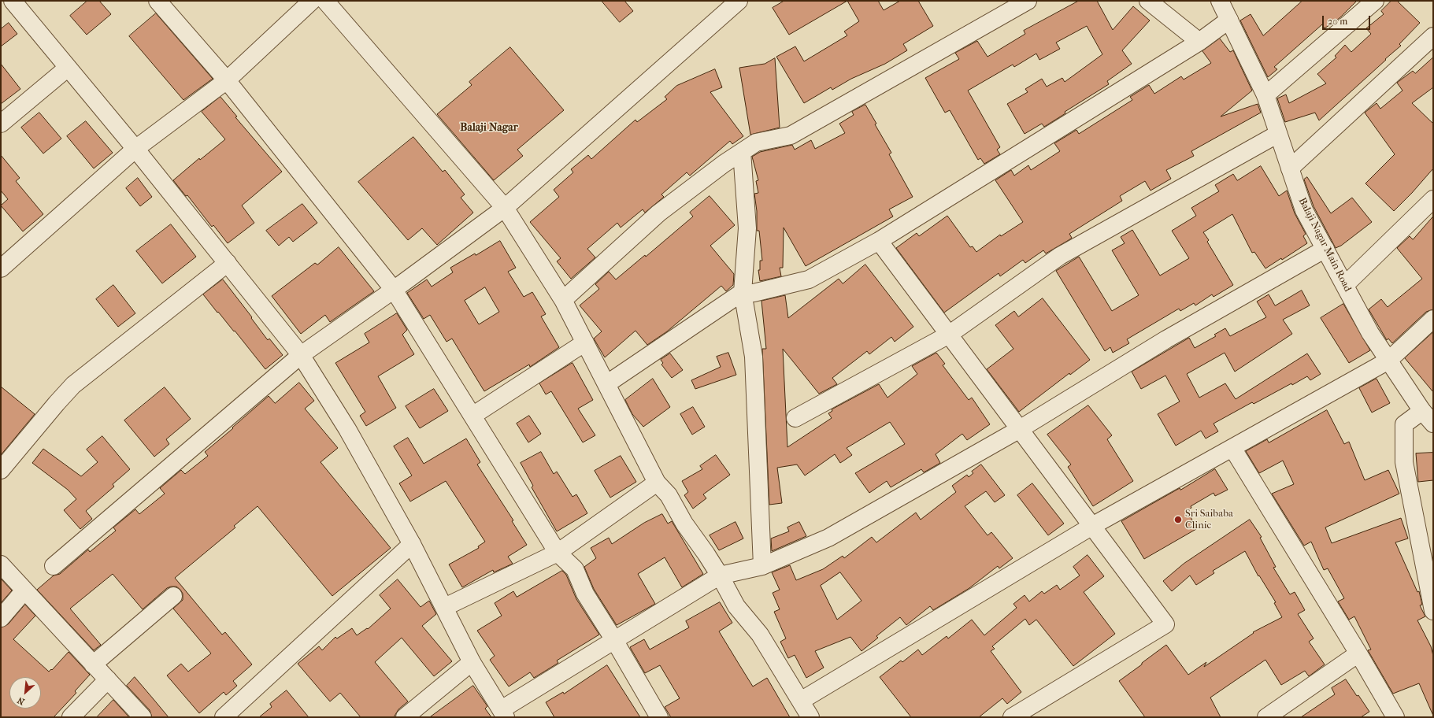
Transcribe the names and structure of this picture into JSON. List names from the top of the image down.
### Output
{
  "streets": {
    "street": ["Balaji Nagar Main Road"]
  },
  "districts": ["Balaji Nagar"],
  "places": ["Sri Saibaba Clinic"],
  "scale_bar": "20 m",
  "north": "bottom left"
}
